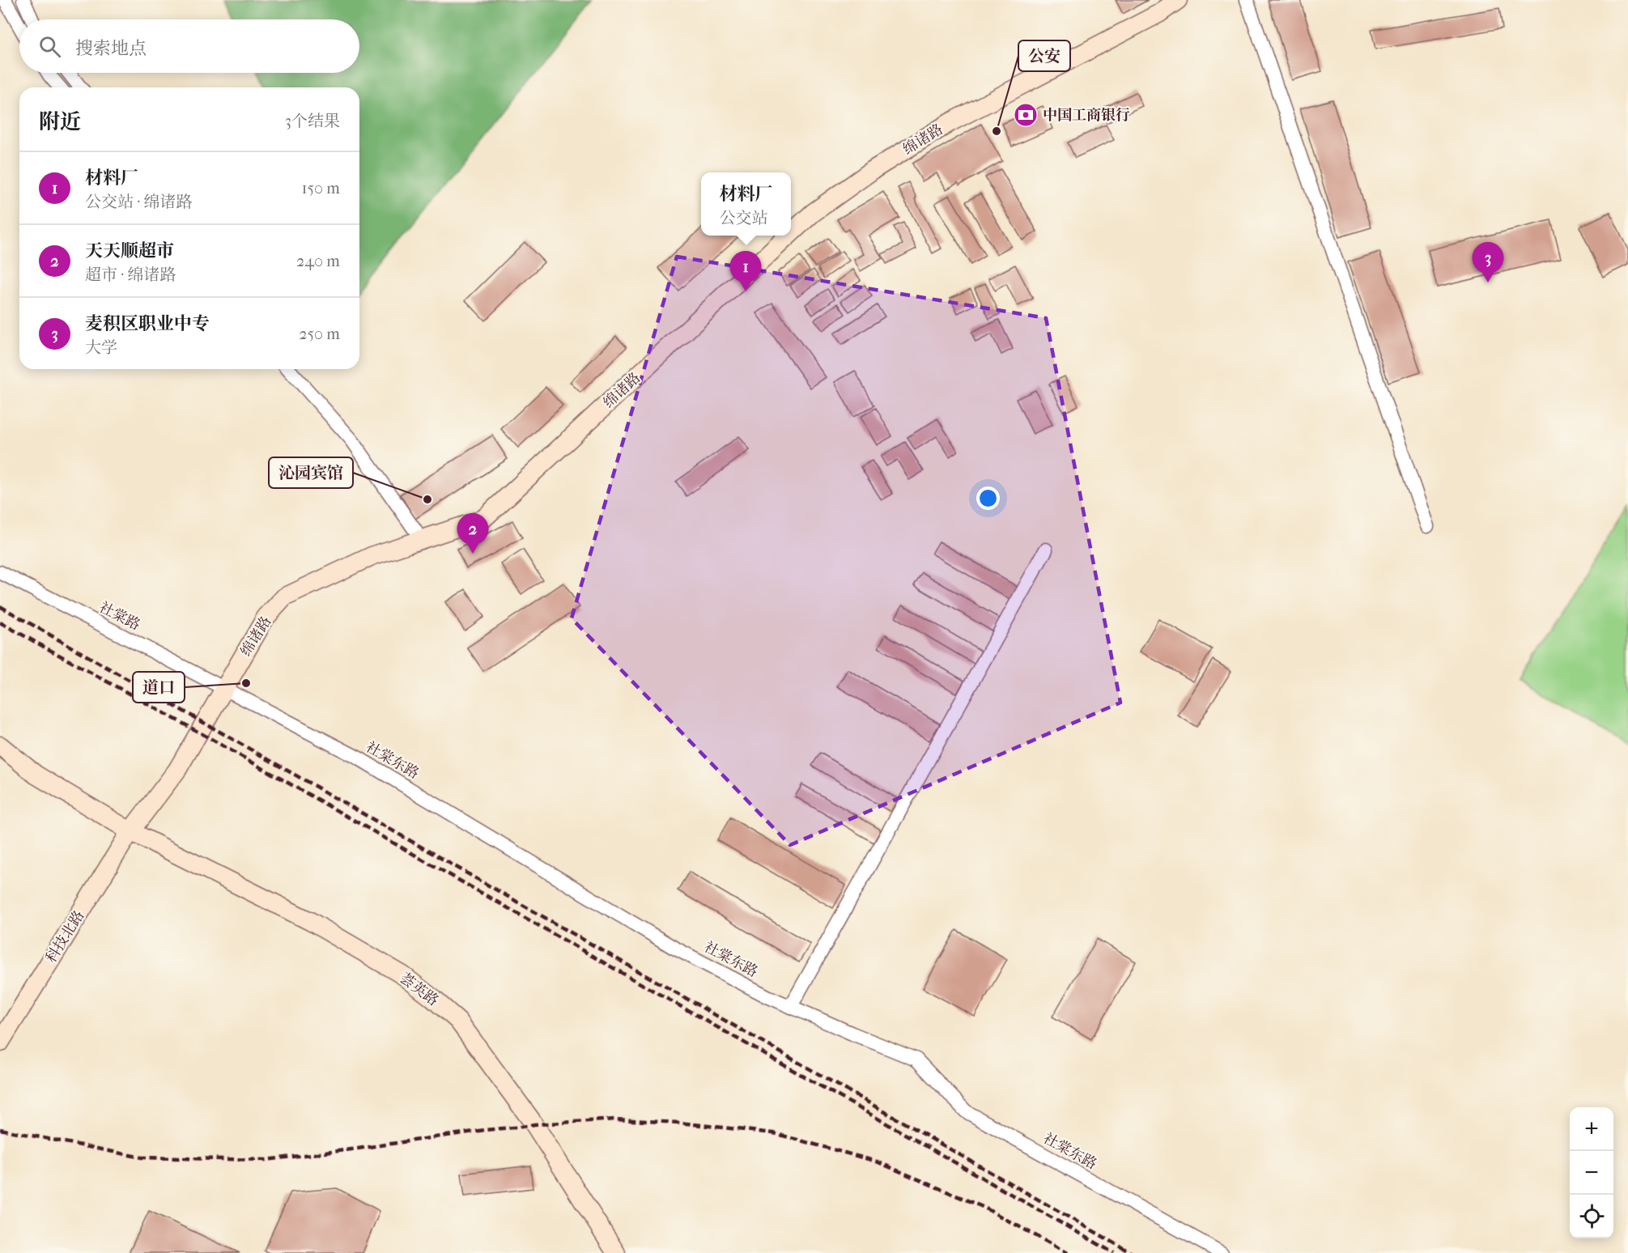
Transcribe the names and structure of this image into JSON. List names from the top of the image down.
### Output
{
  "streets": {
    "street": [
      "绵诸路",
      "社棠路",
      "社棠东路",
      "科技北路",
      "荟英路"
    ]
  },
  "crossings": [
    ["绵诸路", "社棠路"],
    ["绵诸路", "社棠东路"],
    ["绵诸路", "科技北路"],
    ["绵诸路", "荟英路"],
    ["社棠路", "社棠东路"],
    ["科技北路", "荟英路"]
  ],
  "places": {
    "bank": ["中国工商银行"],
    "other": ["公安", "沁园宾馆", "道口"]
  },
  "page": {
    "search": "搜索地点",
    "heading": ["附近", "3个结果"],
    "list": [
      {
        "mark": "1",
        "name": "材料厂",
        "note": "公交站 · 绵诸路",
        "value": "150 m"
      },
      {
        "mark": "2",
        "name": "天天顺超市",
        "note": "超市 · 绵诸路",
        "value": "240 m"
      },
      {
        "mark": "3",
        "name": "麦积区职业中专",
        "note": "大学",
        "value": "250 m"
      }
    ],
    "popup": ["材料厂", "公交站"],
    "pins": ["3", "1", "2"],
    "map_buttons": ["+", "−"]
  }
}
